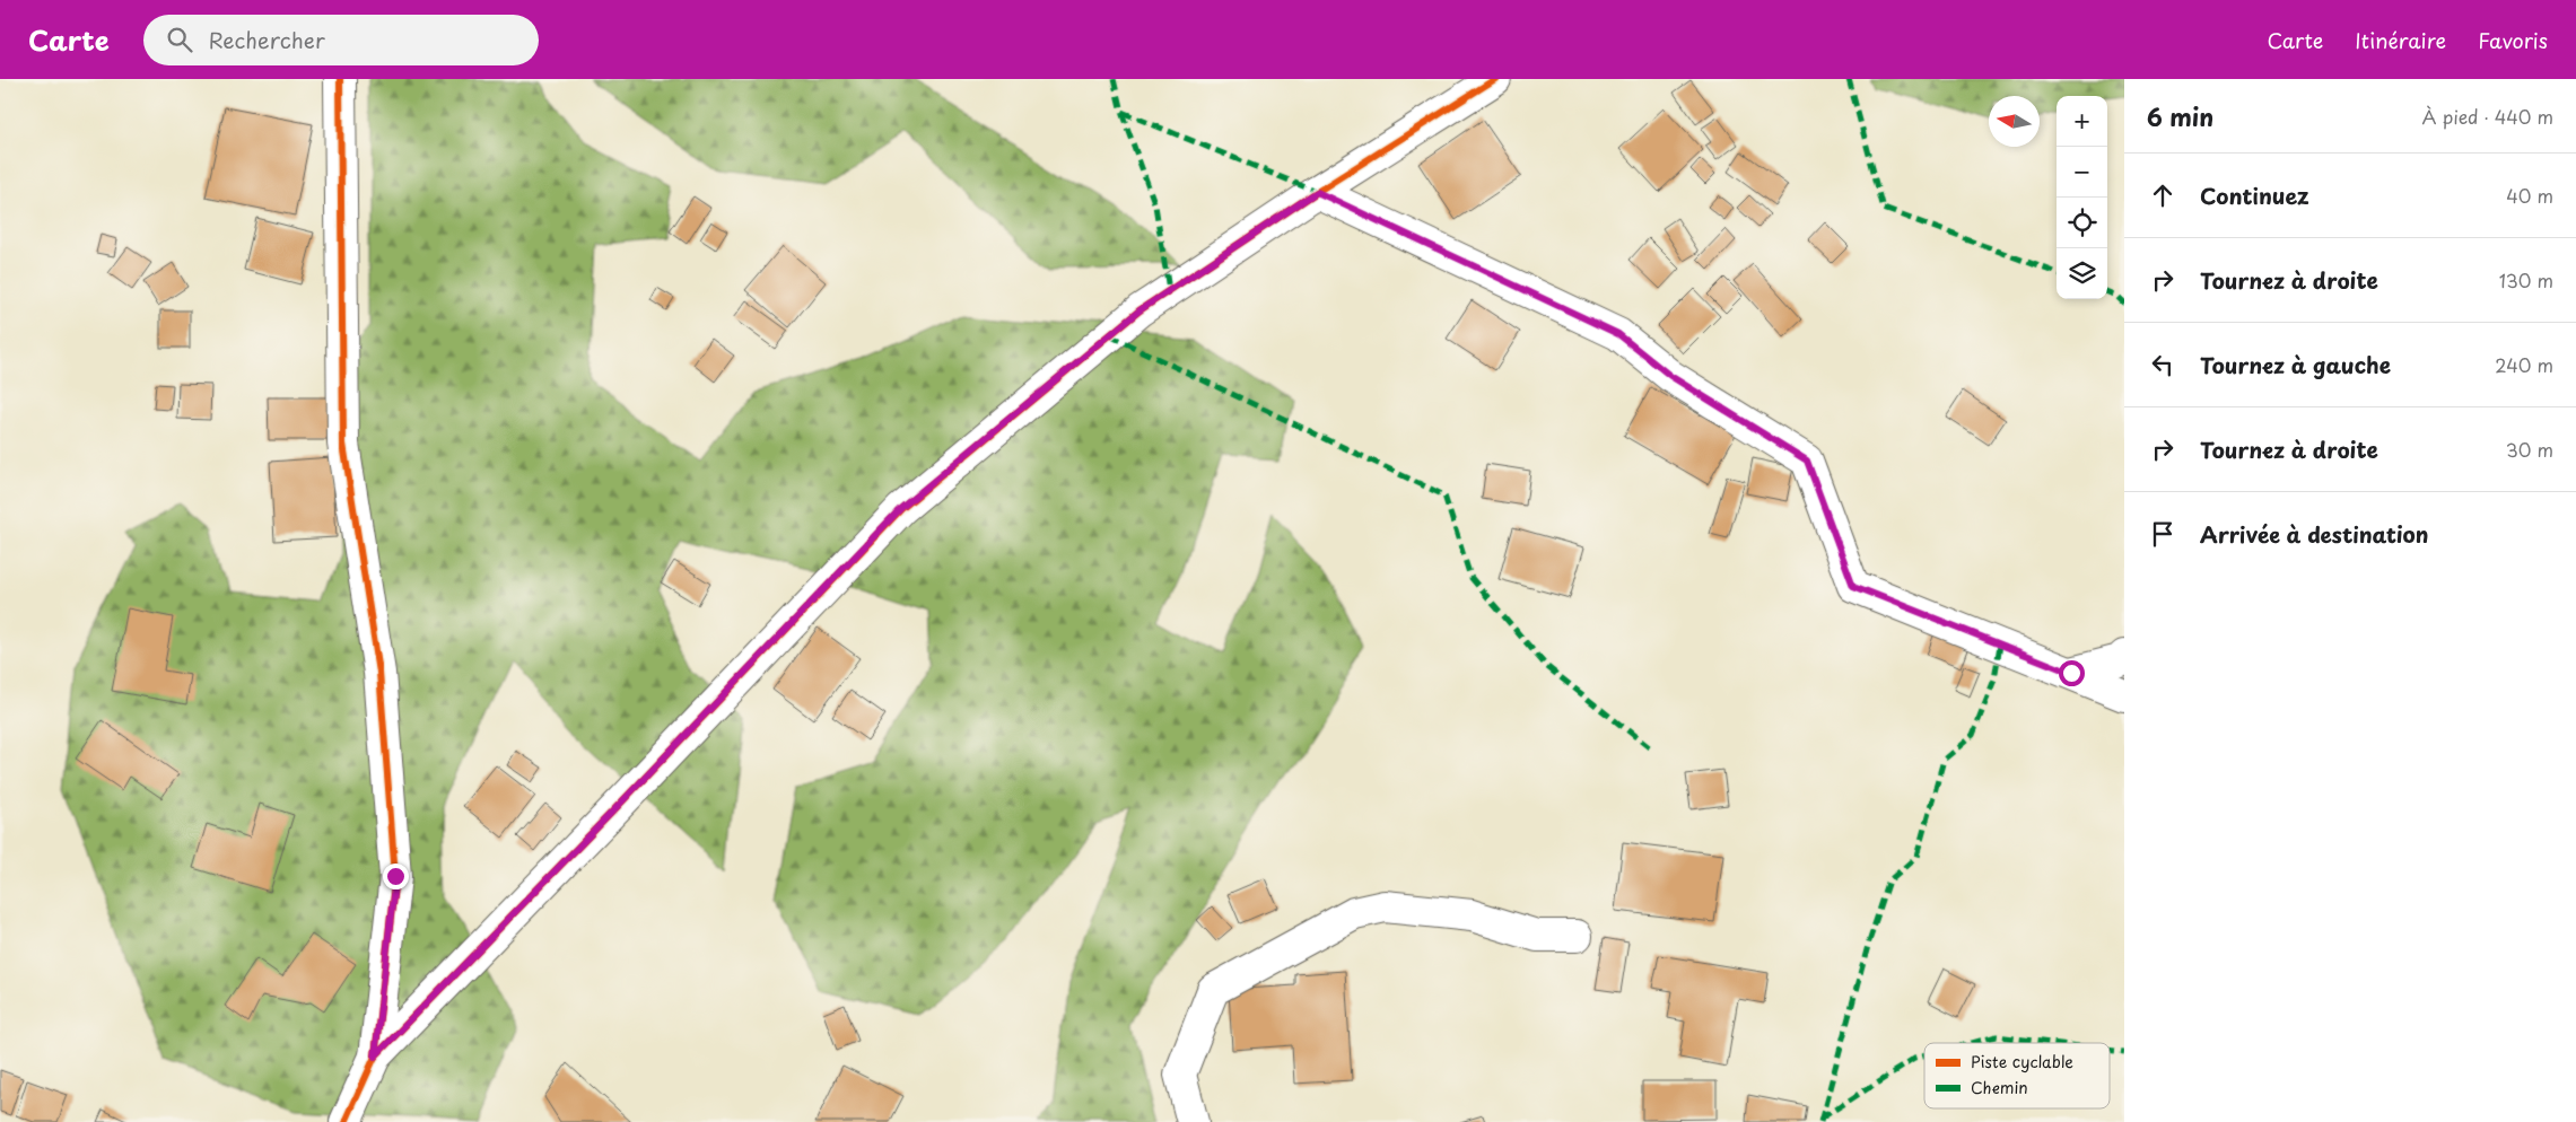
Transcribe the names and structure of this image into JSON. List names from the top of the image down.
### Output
{
  "legend": ["Piste cyclable", "Chemin"],
  "north": "left",
  "page": {
    "header": "Carte",
    "search": "Rechercher",
    "nav": ["Carte", "Itinéraire", "Favoris"],
    "heading": ["6 min", "À pied · 440 m"],
    "map_buttons": ["+", "−"],
    "list": [
      ["Continuez", "40 m"],
      ["Tournez à droite", "130 m"],
      ["Tournez à gauche", "240 m"],
      ["Tournez à droite", "30 m"],
      "Arrivée à destination"
    ]
  }
}
